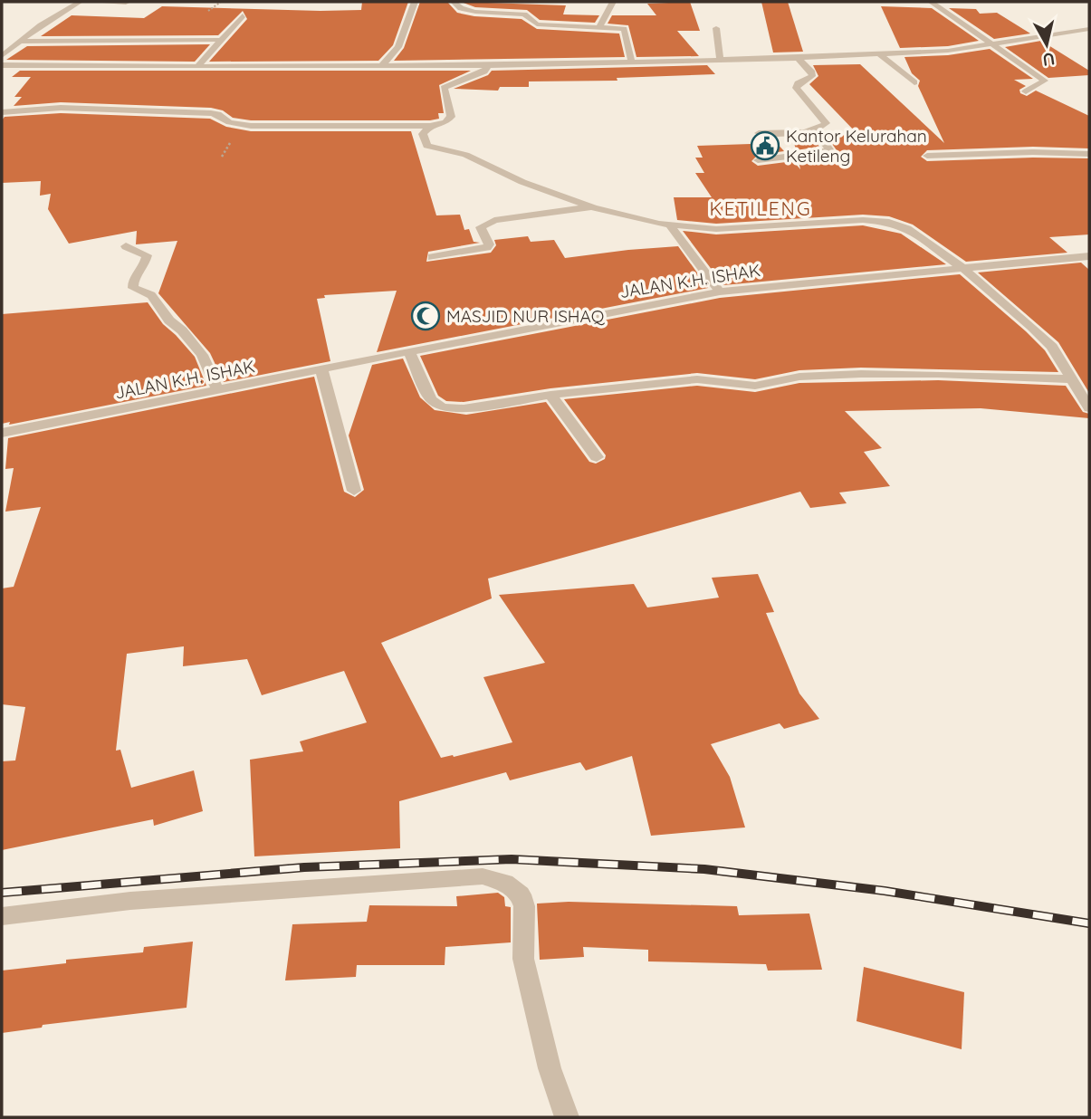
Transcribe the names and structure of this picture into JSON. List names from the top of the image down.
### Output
{
  "streets": {
    "street": ["JALAN K.H. ISHAK"]
  },
  "districts": ["KETILENG"],
  "places": {
    "public building": ["Kantor Kelurahan Ketileng"],
    "mosque": ["MASJID NUR ISHAQ"]
  },
  "north": "bottom"
}
